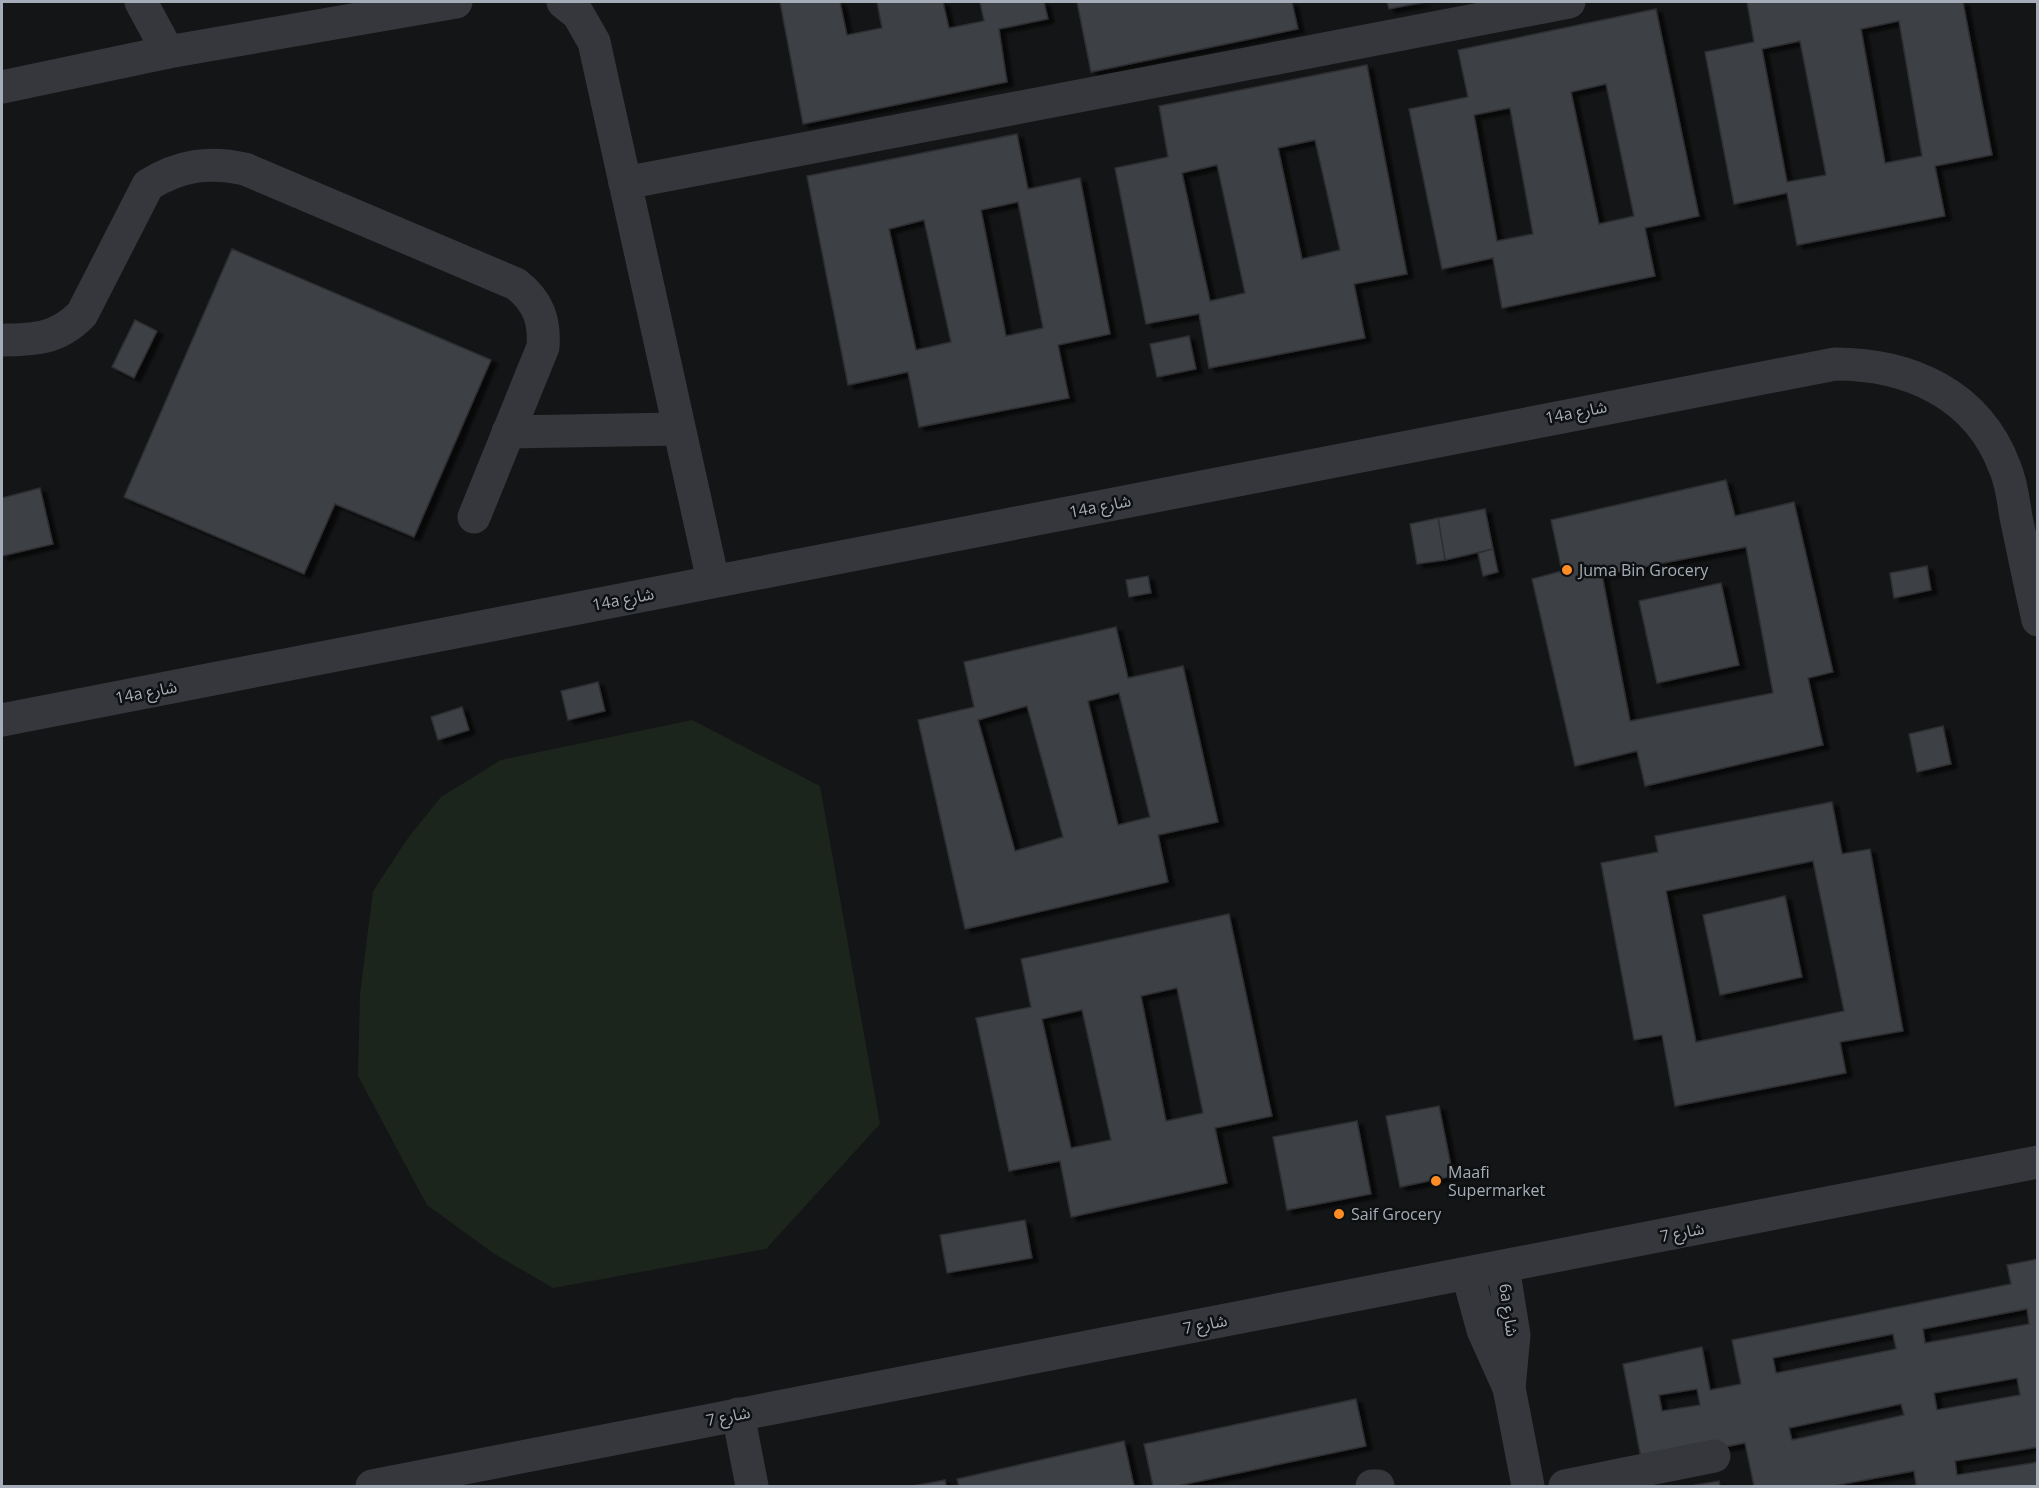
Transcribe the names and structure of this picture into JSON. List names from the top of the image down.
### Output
{
  "streets": {
    "street": ["14a شارع", "شارع 7", "6a شارع"]
  },
  "crossings": [
    ["شارع 7", "6a شارع"]
  ],
  "places": ["Juma Bin Grocery", "Maafi Supermarket", "Saif Grocery"]
}
